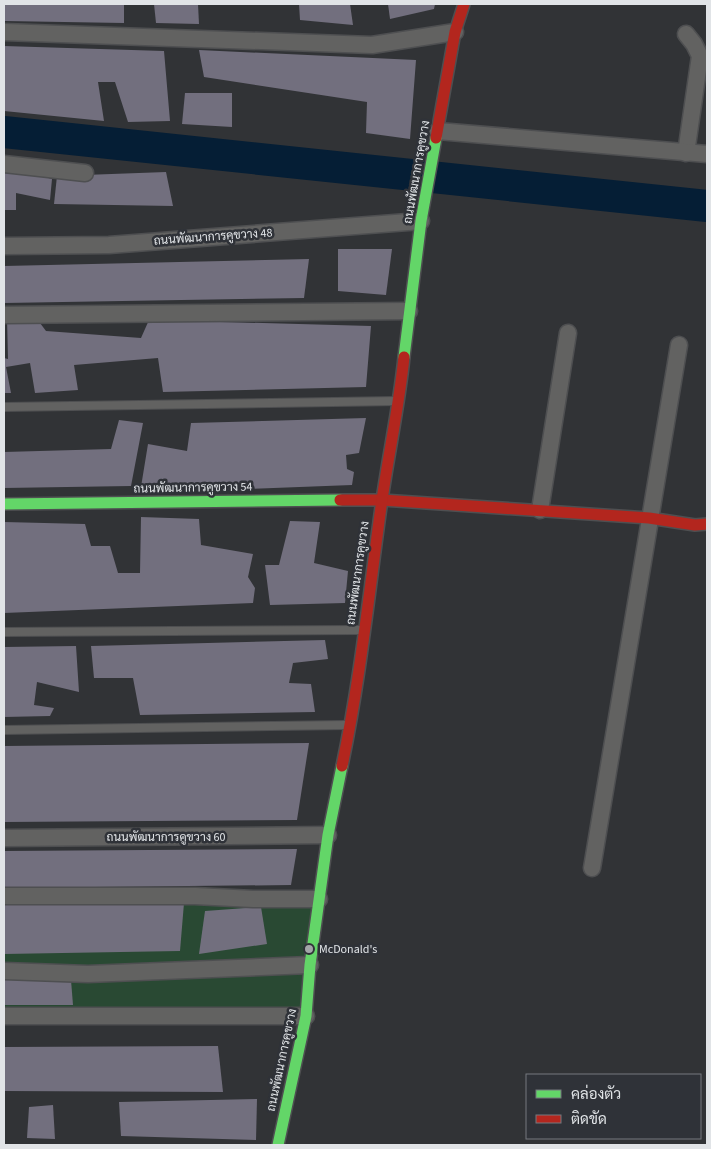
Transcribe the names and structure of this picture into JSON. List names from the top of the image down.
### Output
{
  "streets": {
    "main road": ["ถนนพัฒนาการคูขวาง", "ถนนพัฒนาการคูขวาง 54"],
    "street": ["ถนนพัฒนาการคูขวาง 48", "ถนนพัฒนาการคูขวาง 60"]
  },
  "crossings": [
    ["ถนนพัฒนาการคูขวาง", "ถนนพัฒนาการคูขวาง 48"],
    ["ถนนพัฒนาการคูขวาง", "ถนนพัฒนาการคูขวาง 54"],
    ["ถนนพัฒนาการคูขวาง", "ถนนพัฒนาการคูขวาง 60"]
  ],
  "places": ["McDonald's"],
  "legend": ["คล่องตัว", "ติดขัด"]
}
